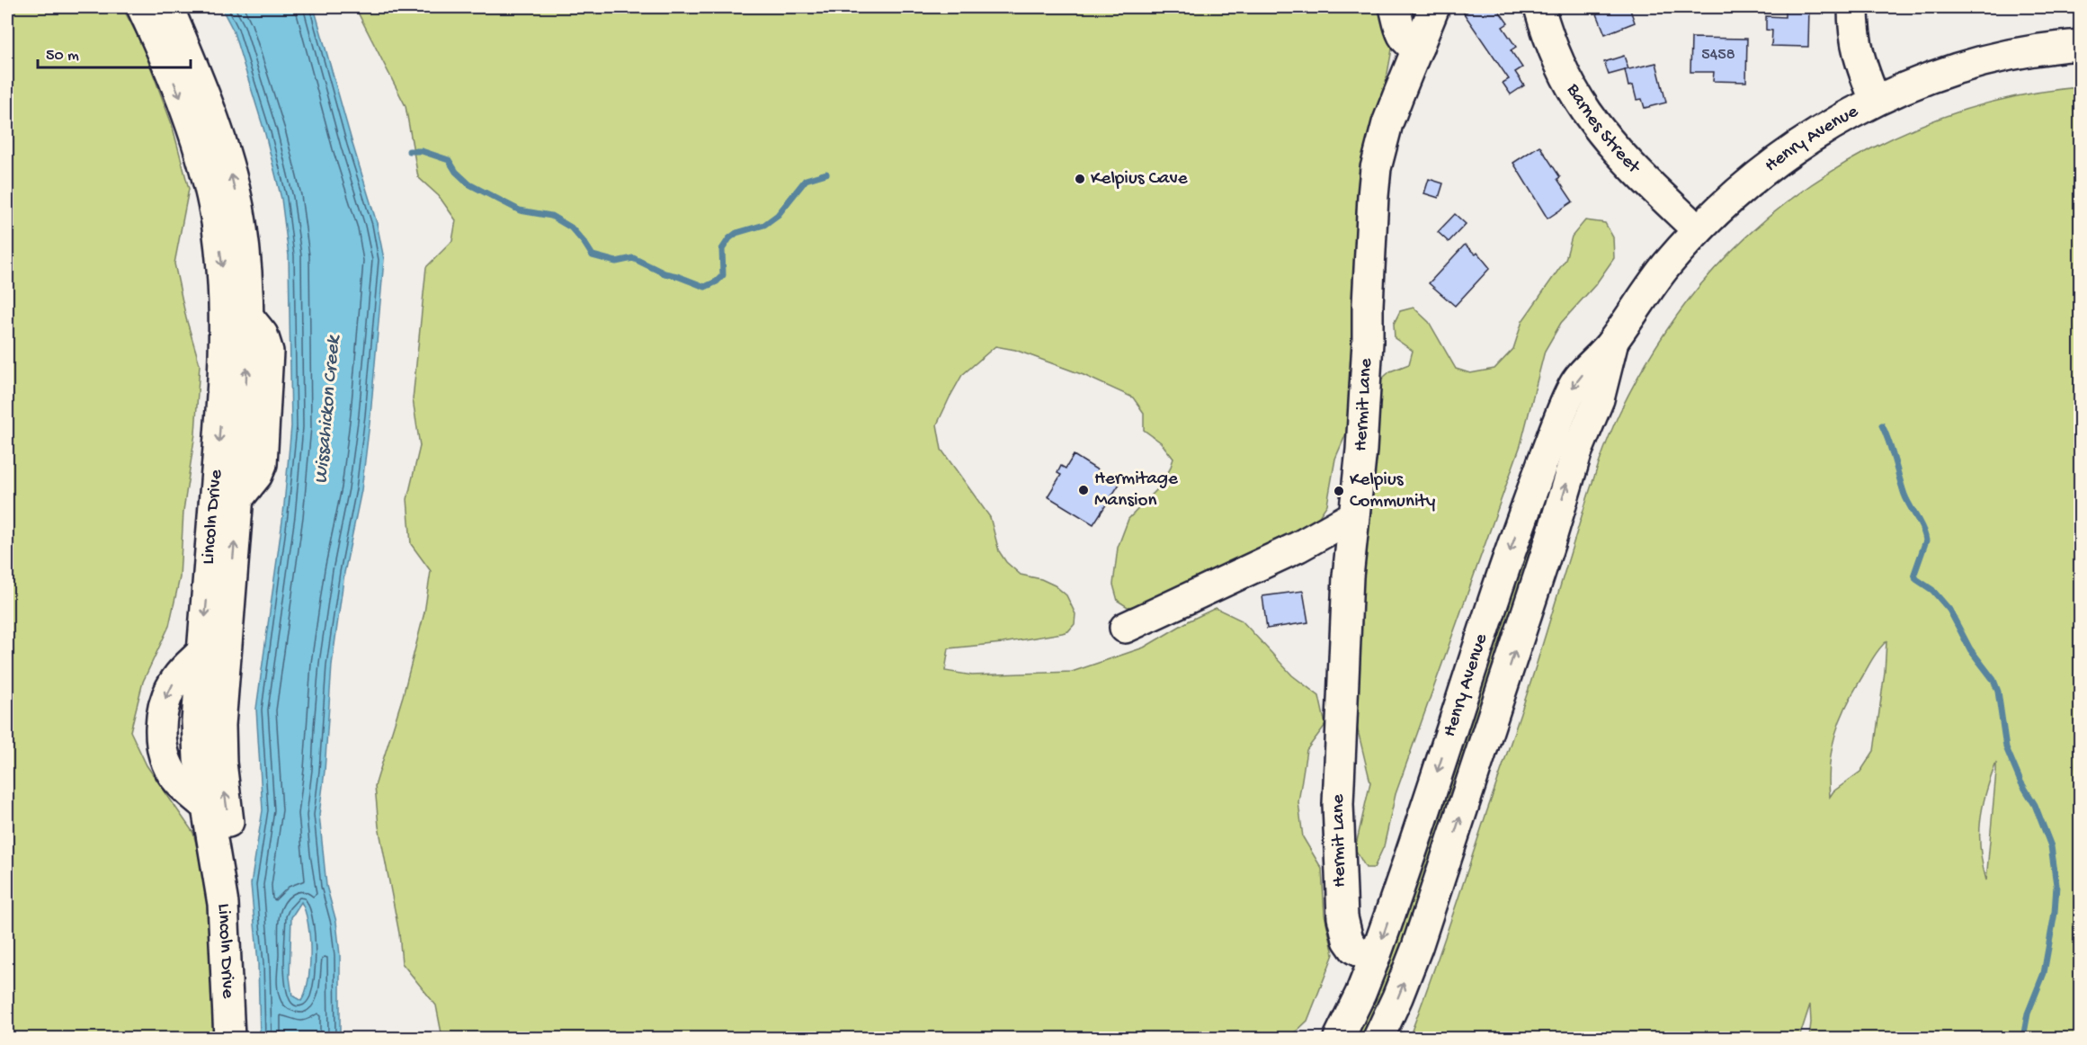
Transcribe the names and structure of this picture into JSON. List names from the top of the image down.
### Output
{
  "streets": {
    "main road": [
      "Barnes Street",
      "Henry Avenue",
      "Hermit Lane",
      "Lincoln Drive"
    ]
  },
  "crossings": [
    ["Barnes Street", "Henry Avenue"],
    ["Henry Avenue", "Hermit Lane"]
  ],
  "water": ["Wissahickon Creek"],
  "places": ["Kelpius Cave", "Hermitage Mansion", "Kelpius Community"],
  "house_numbers": ["5458"],
  "scale_bar": "50 m"
}
